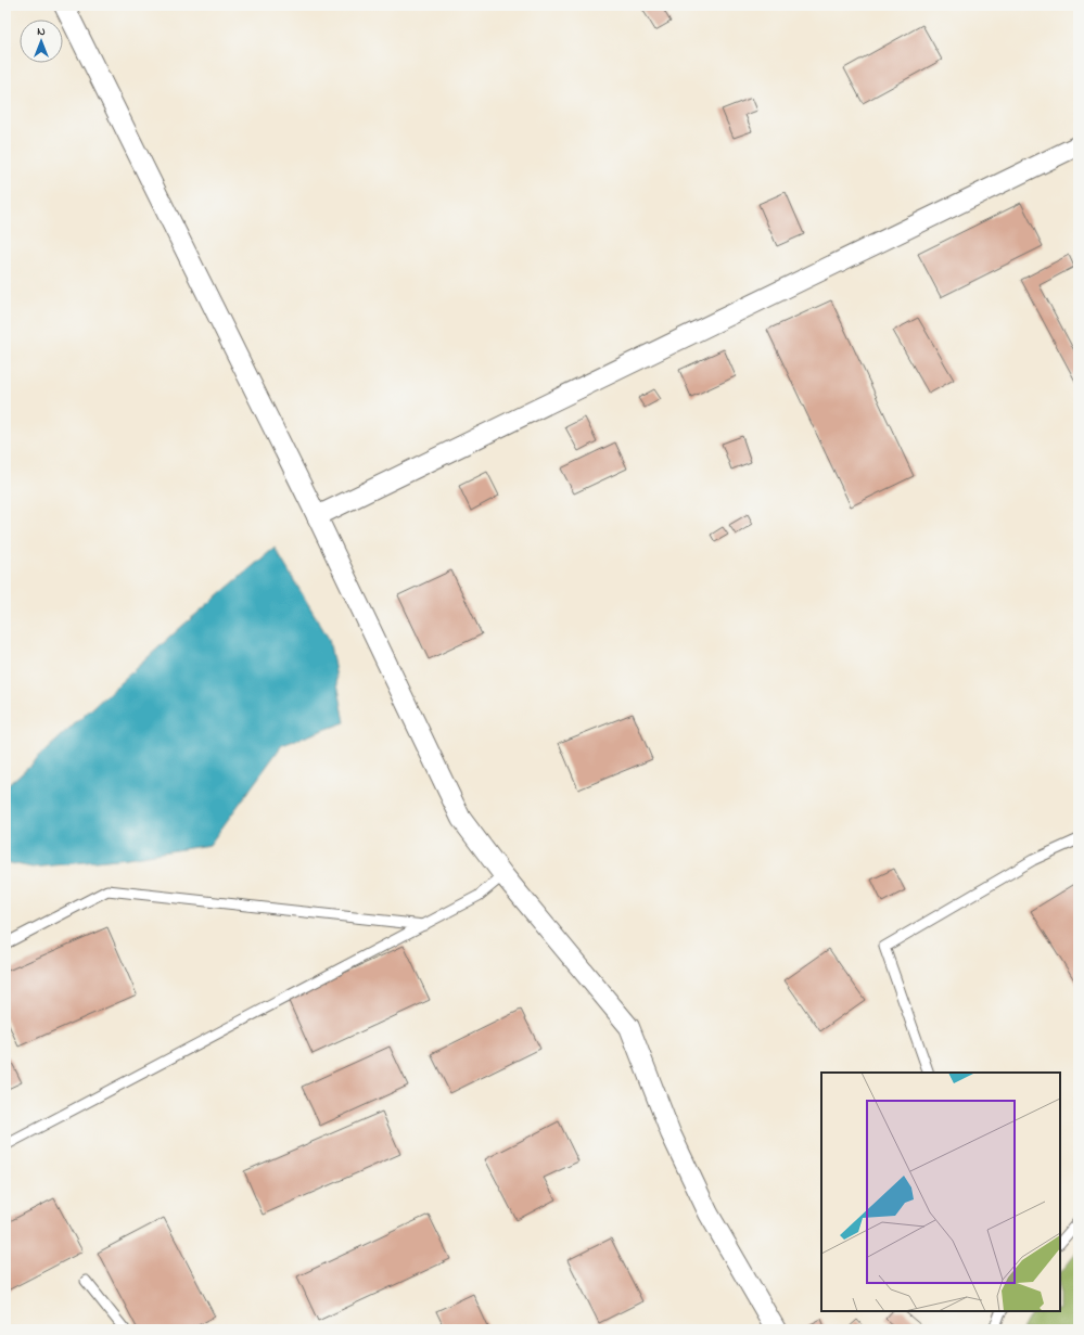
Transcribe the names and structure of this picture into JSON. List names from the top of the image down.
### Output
{
  "north": "top"
}
